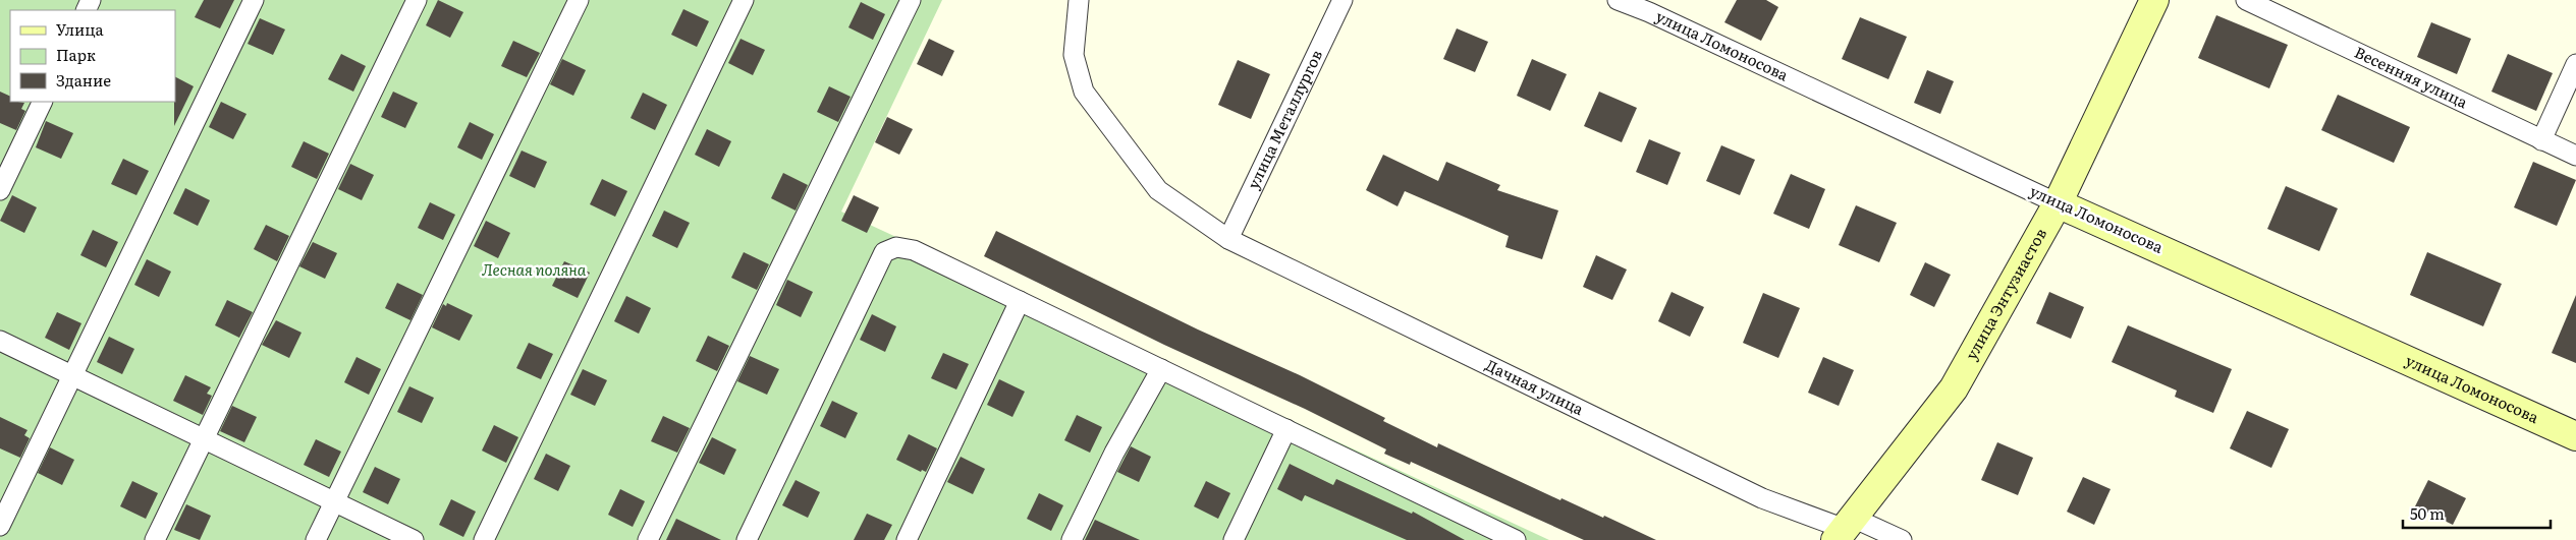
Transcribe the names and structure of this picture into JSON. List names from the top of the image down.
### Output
{
  "streets": {
    "street": [
      "улица Ломоносова",
      "Весенняя улица",
      "улица Металлургов",
      "улица Энтузиастов",
      "Дачная улица"
    ]
  },
  "crossings": [
    ["улица Ломоносова", "улица Энтузиастов"],
    ["улица Металлургов", "Дачная улица"],
    ["улица Энтузиастов", "Дачная улица"]
  ],
  "parks": ["Лесная поляна"],
  "legend": ["Улица", "Парк", "Здание"],
  "scale_bar": "50 m"
}
